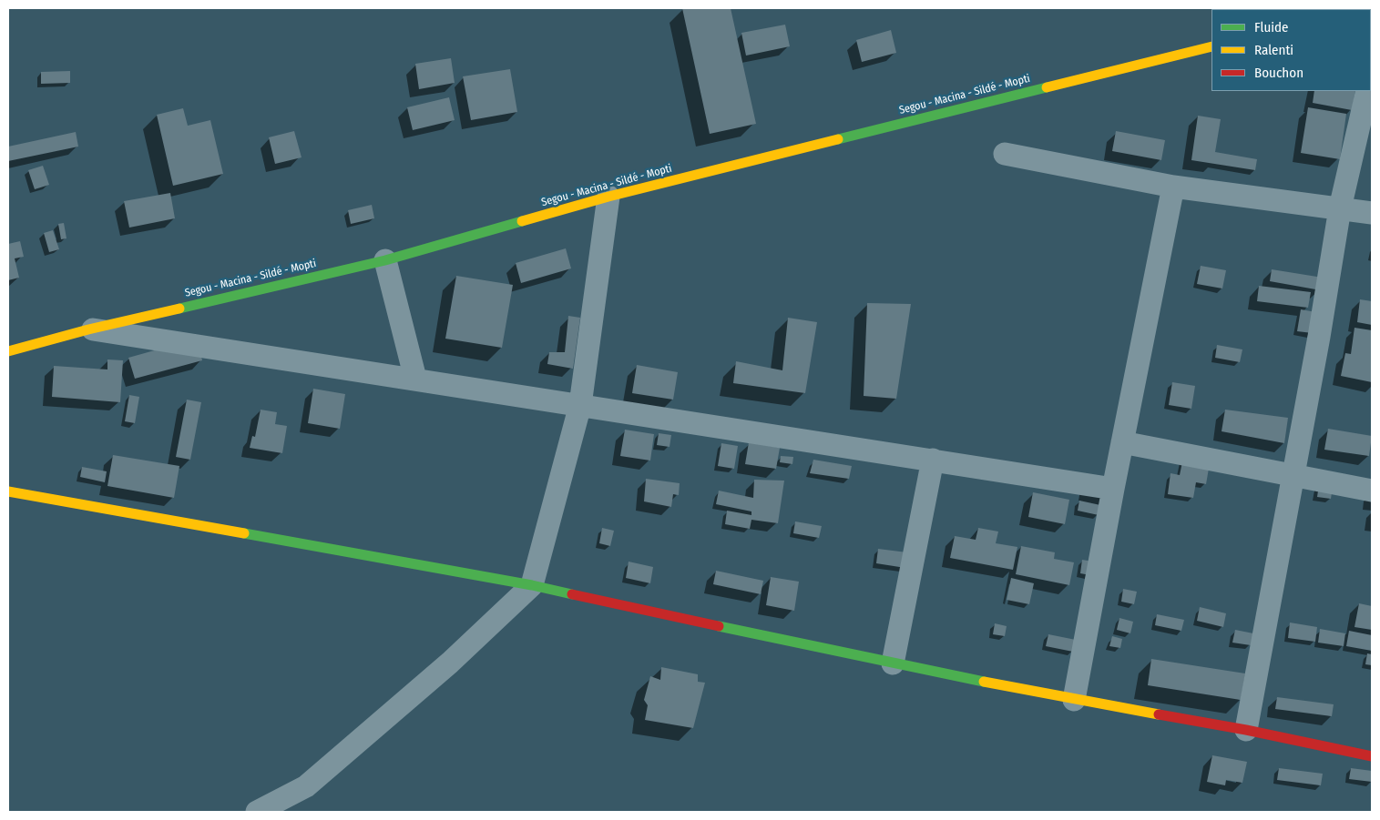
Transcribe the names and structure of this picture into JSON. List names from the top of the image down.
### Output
{
  "streets": {
    "street": ["Segou - Macina - Sildé - Mopti"]
  },
  "legend": ["Fluide", "Ralenti", "Bouchon"]
}
